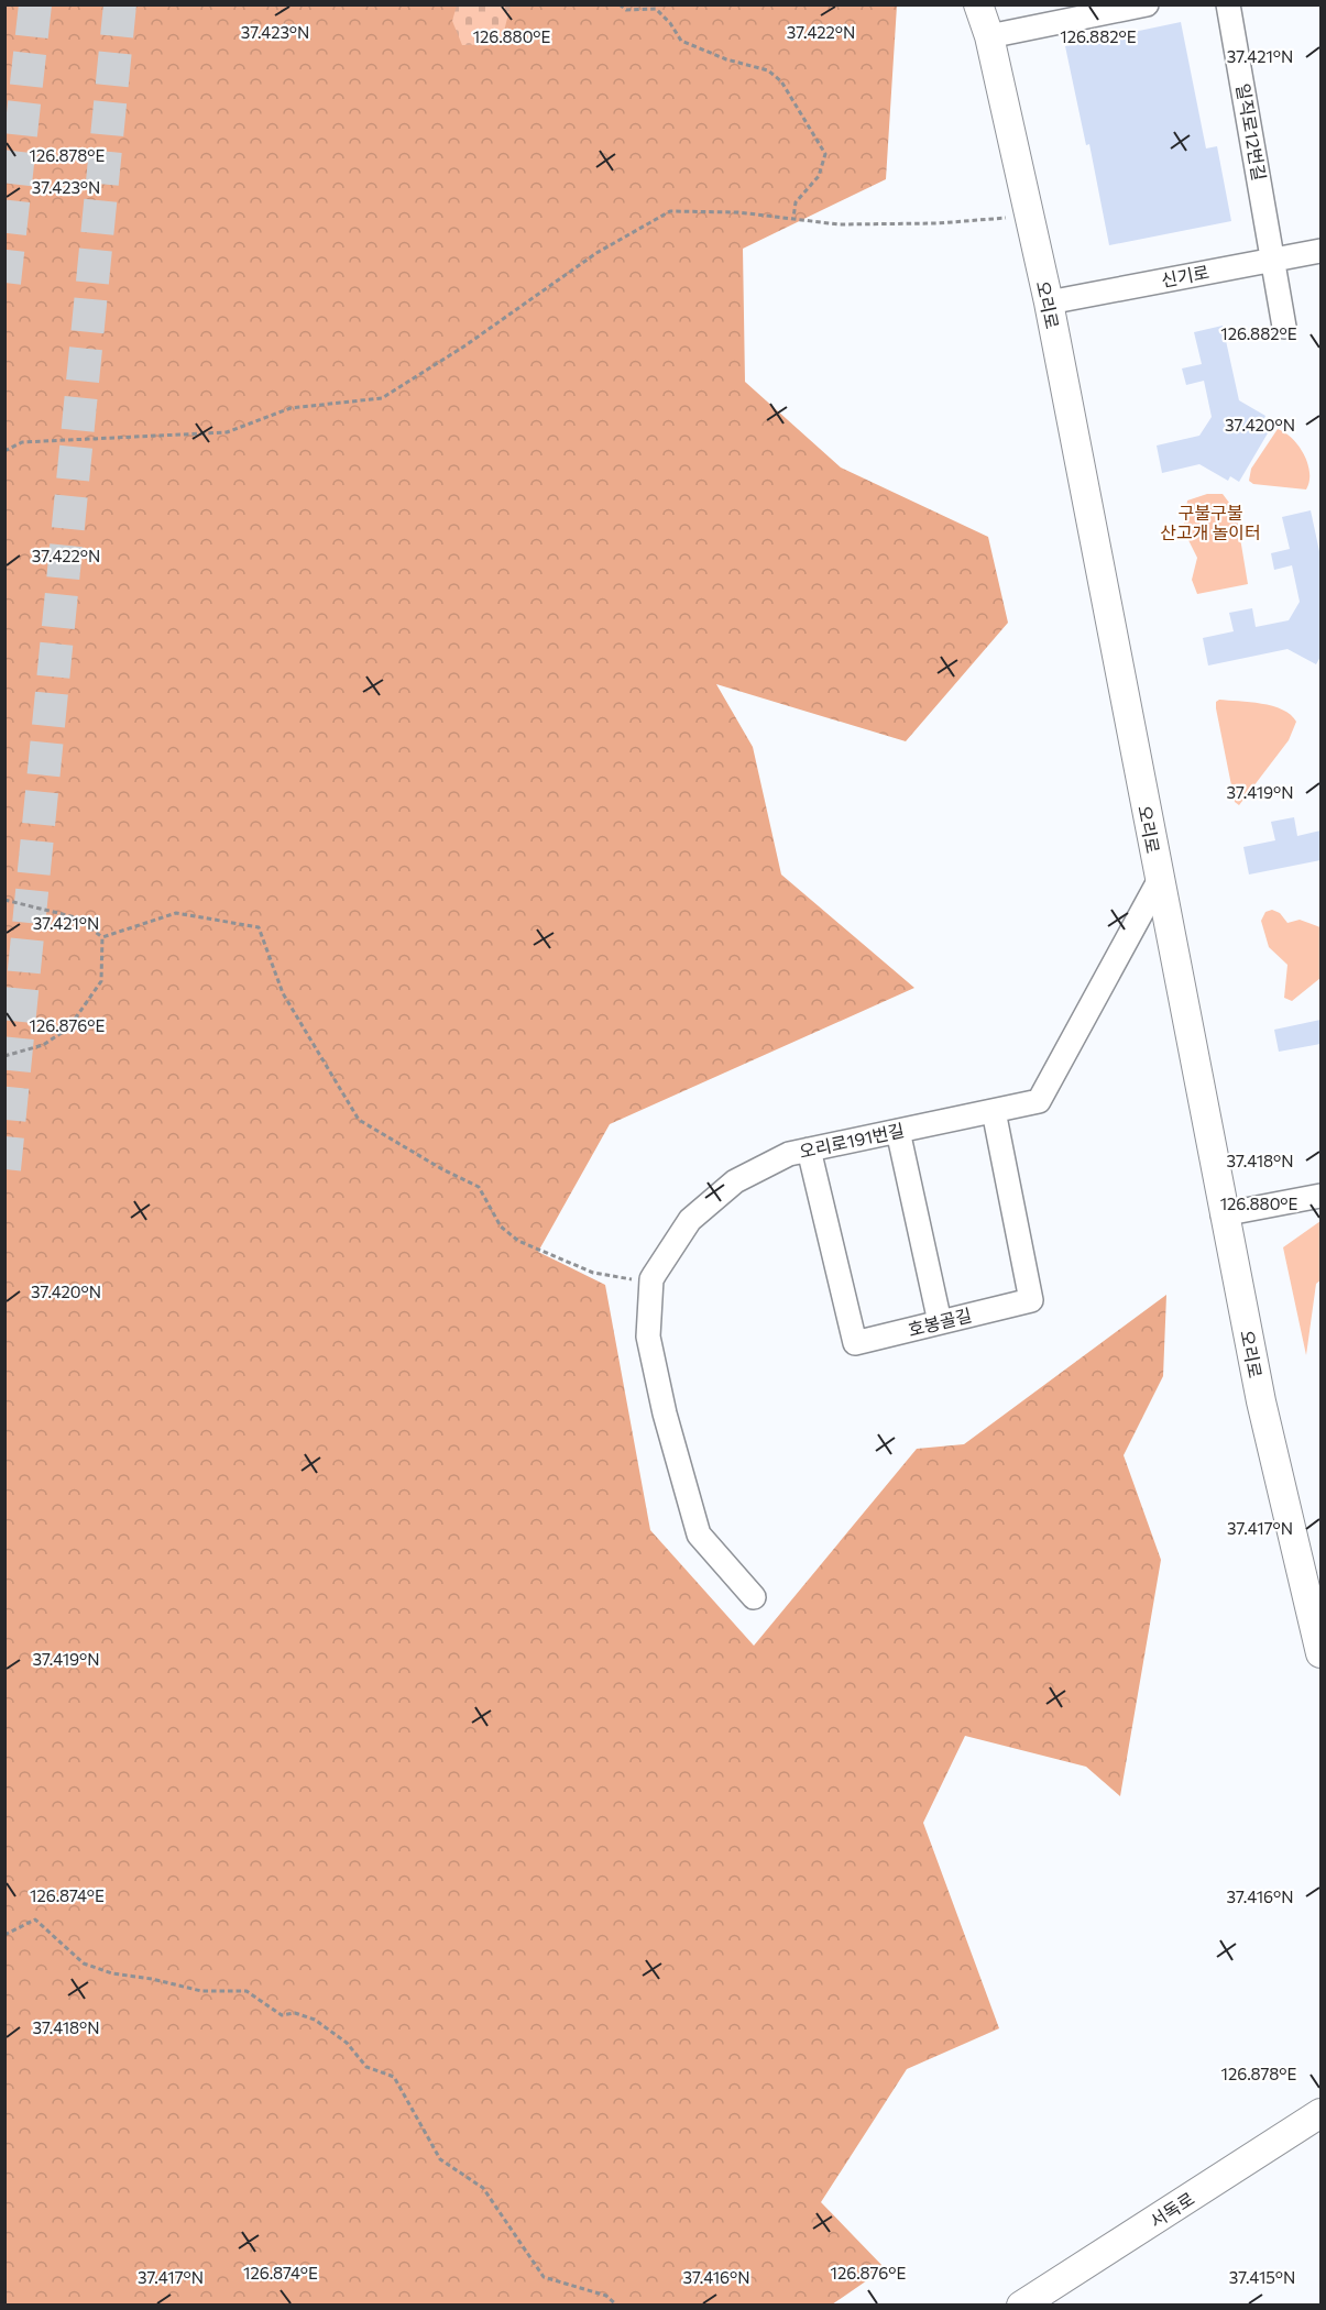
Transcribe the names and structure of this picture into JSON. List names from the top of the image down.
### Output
{
  "streets": {
    "main road": ["오리로", "서독로"],
    "street": [
      "일직로12번길",
      "신기로",
      "오리로191번길",
      "호봉골길"
    ]
  },
  "crossings": [
    ["일직로12번길", "신기로"],
    ["신기로", "오리로"],
    ["오리로", "오리로191번길"],
    ["오리로191번길", "호봉골길"]
  ],
  "parks": ["구불구불 산고개 놀이터"],
  "coordinates": [
    "37.423°N",
    "37.422°N",
    "126.880°E",
    "126.882°E",
    "37.421°N",
    "126.878°E",
    "37.420°N",
    "37.419°N",
    "126.876°E",
    "37.418°N",
    "37.417°N",
    "126.874°E",
    "37.416°N",
    "37.415°N"
  ]
}
